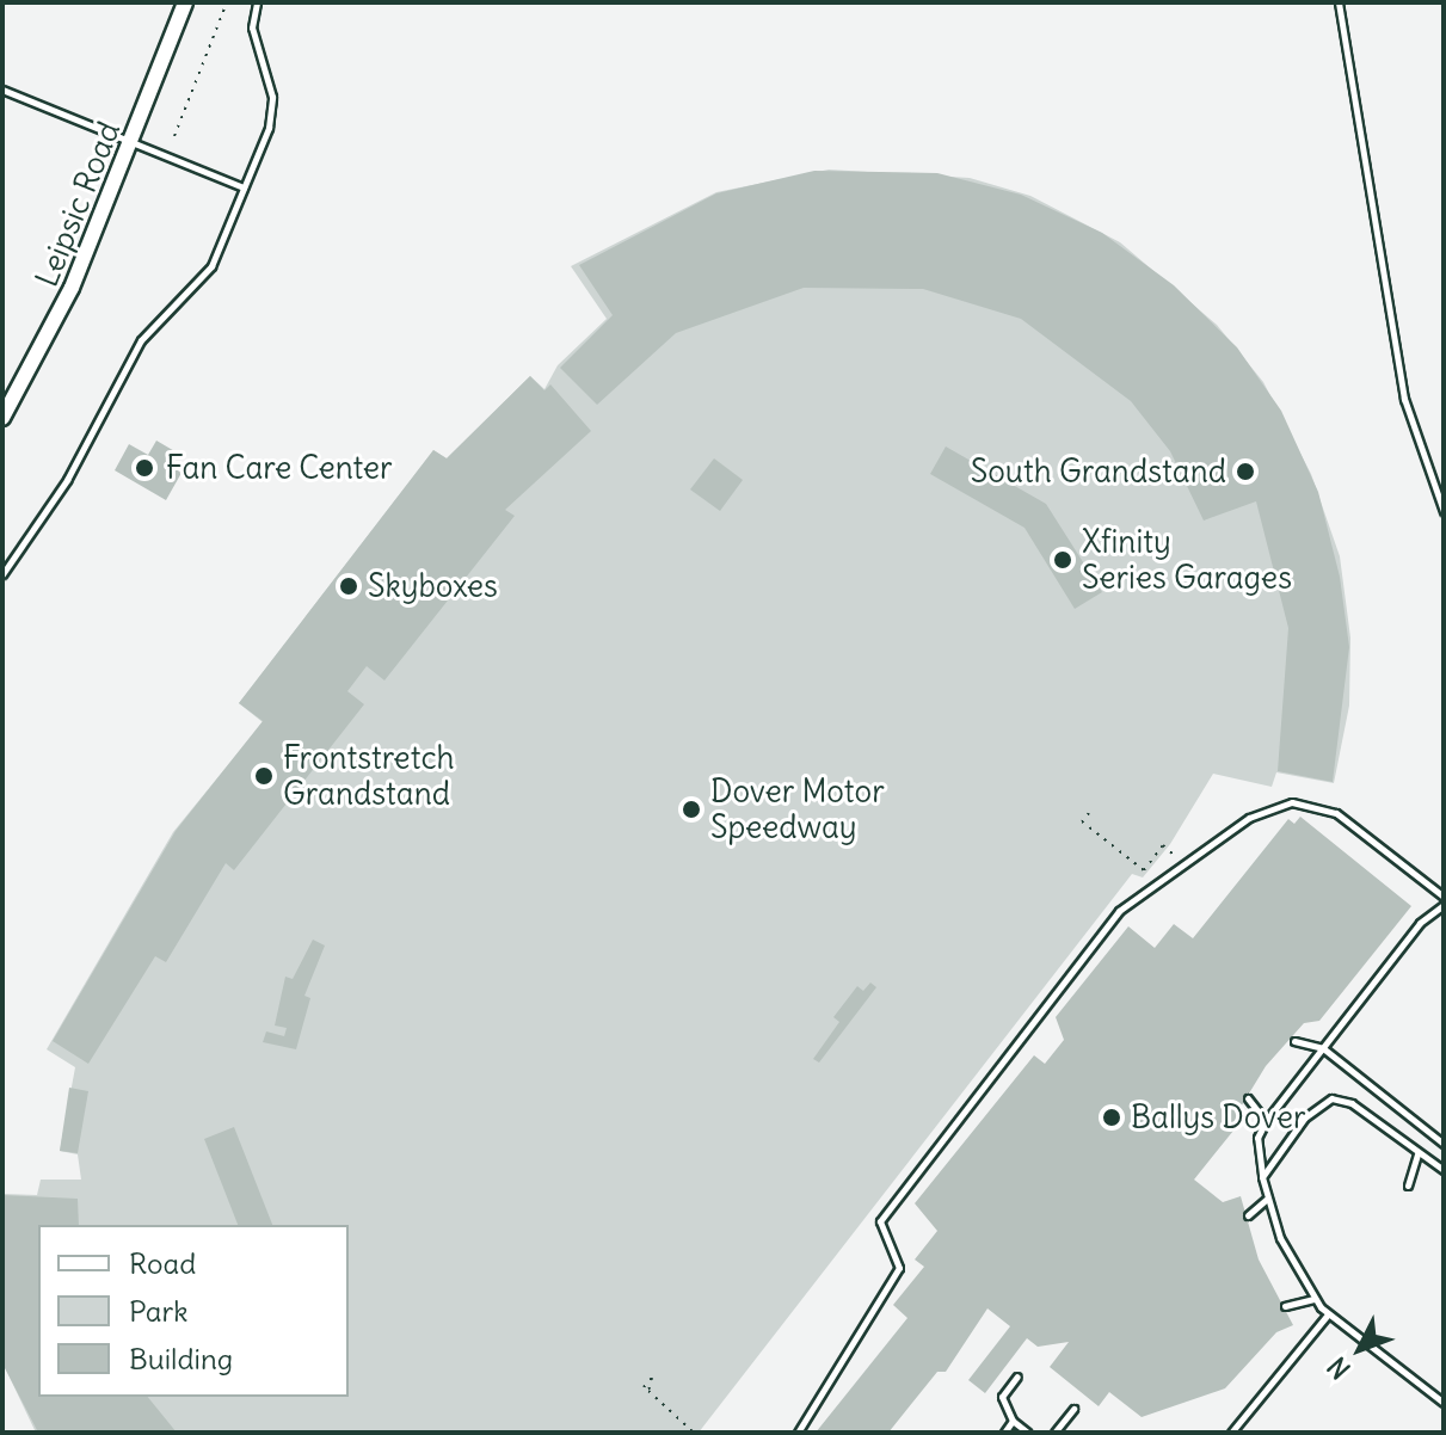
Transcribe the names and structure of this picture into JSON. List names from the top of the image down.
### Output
{
  "streets": {
    "street": ["Leipsic Road"]
  },
  "places": [
    "Fan Care Center",
    "South Grandstand",
    "Xfinity Series Garages",
    "Skyboxes",
    "Frontstretch Grandstand",
    "Dover Motor Speedway",
    "Ballys Dover"
  ],
  "legend": ["Road", "Park", "Building"],
  "north": "bottom left"
}
